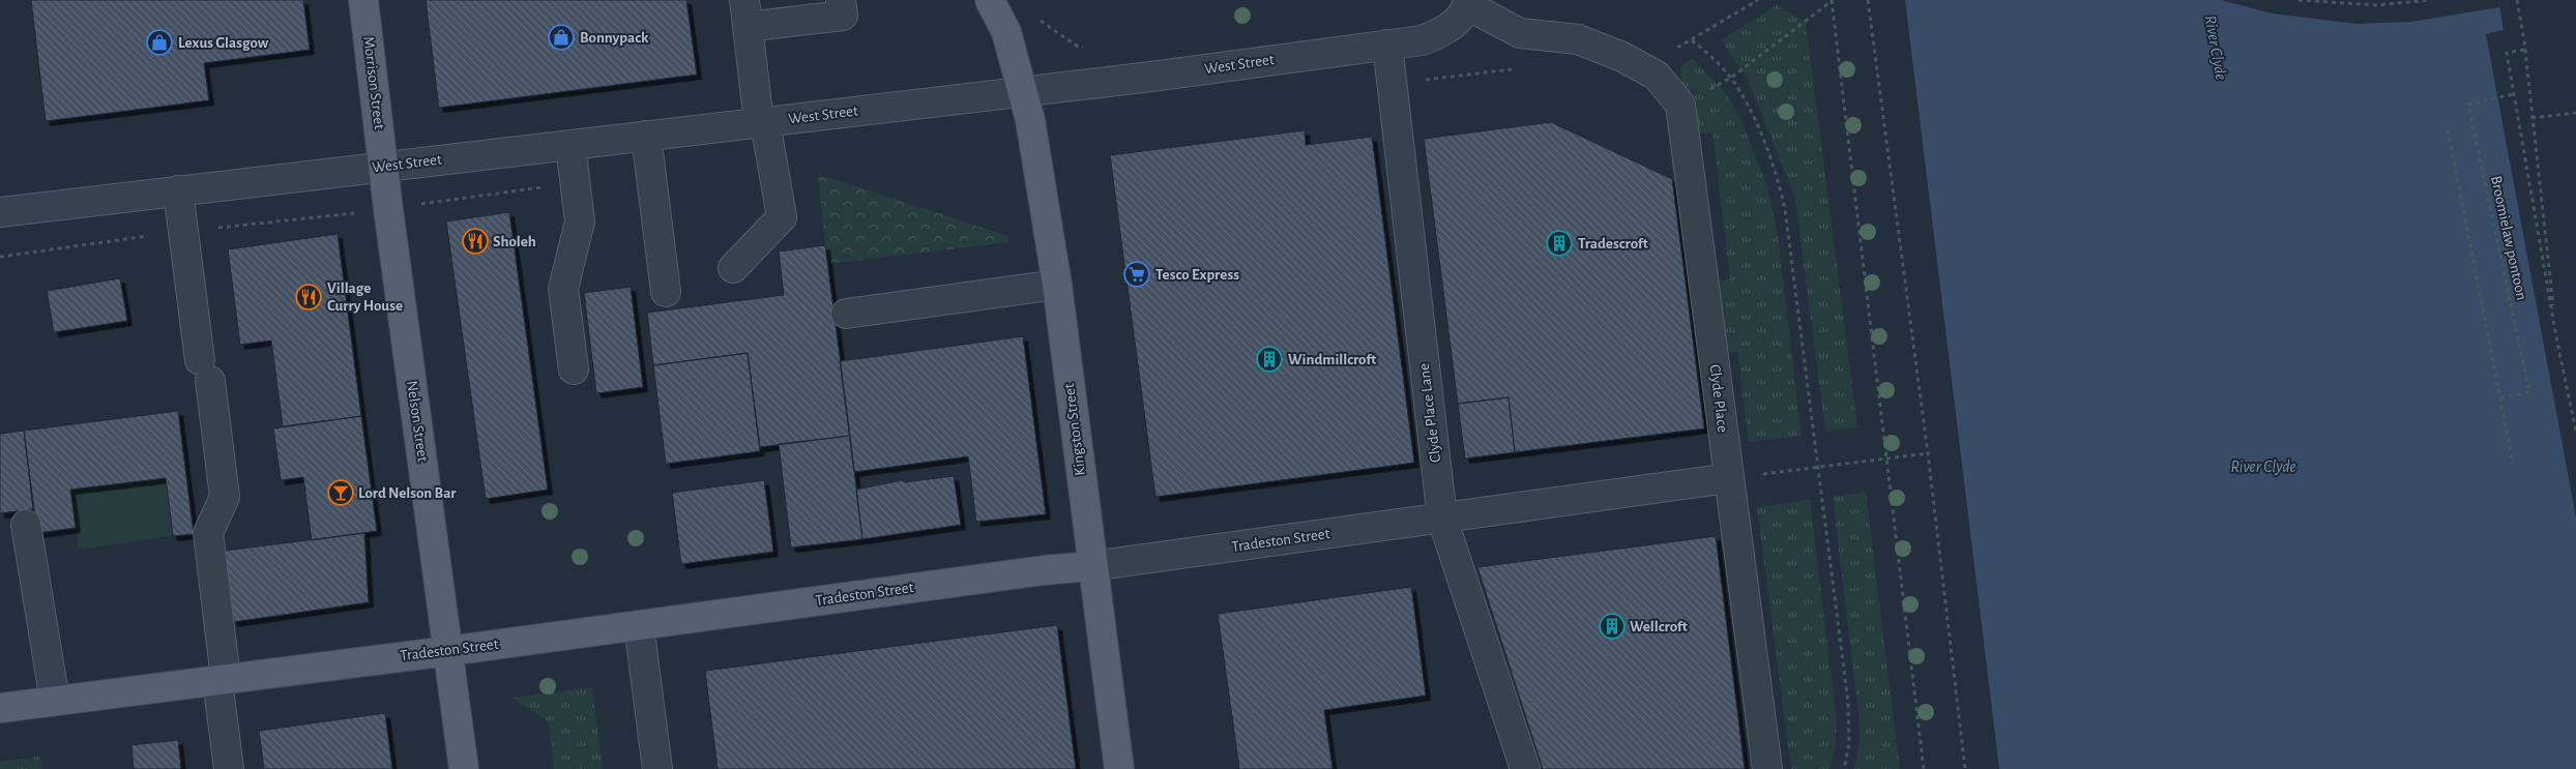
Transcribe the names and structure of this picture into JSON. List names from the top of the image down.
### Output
{
  "streets": {
    "main road": [
      "Morrison Street",
      "Nelson Street",
      "Kingston Street",
      "Tradeston Street"
    ],
    "street": ["West Street", "Clyde Place", "Clyde Place Lane"],
    "path": ["Broomielaw pontoon"]
  },
  "crossings": [
    ["West Street", "Morrison Street"],
    ["West Street", "Clyde Place"],
    ["West Street", "Clyde Place Lane"],
    ["West Street", "Nelson Street"],
    ["West Street", "Kingston Street"],
    ["Morrison Street", "Nelson Street"],
    ["Clyde Place", "Tradeston Street"],
    ["Clyde Place Lane", "Tradeston Street"],
    ["Nelson Street", "Tradeston Street"],
    ["Kingston Street", "Tradeston Street"]
  ],
  "water": ["River Clyde"],
  "places": {
    "shop": ["Bonnypack", "Lexus Glasgow"],
    "restaurant": ["Sholeh", "Village Curry House"],
    "building": ["Tradescroft", "Windmillcroft", "Wellcroft"],
    "supermarket": ["Tesco Express"],
    "bar": ["Lord Nelson Bar"]
  }
}
